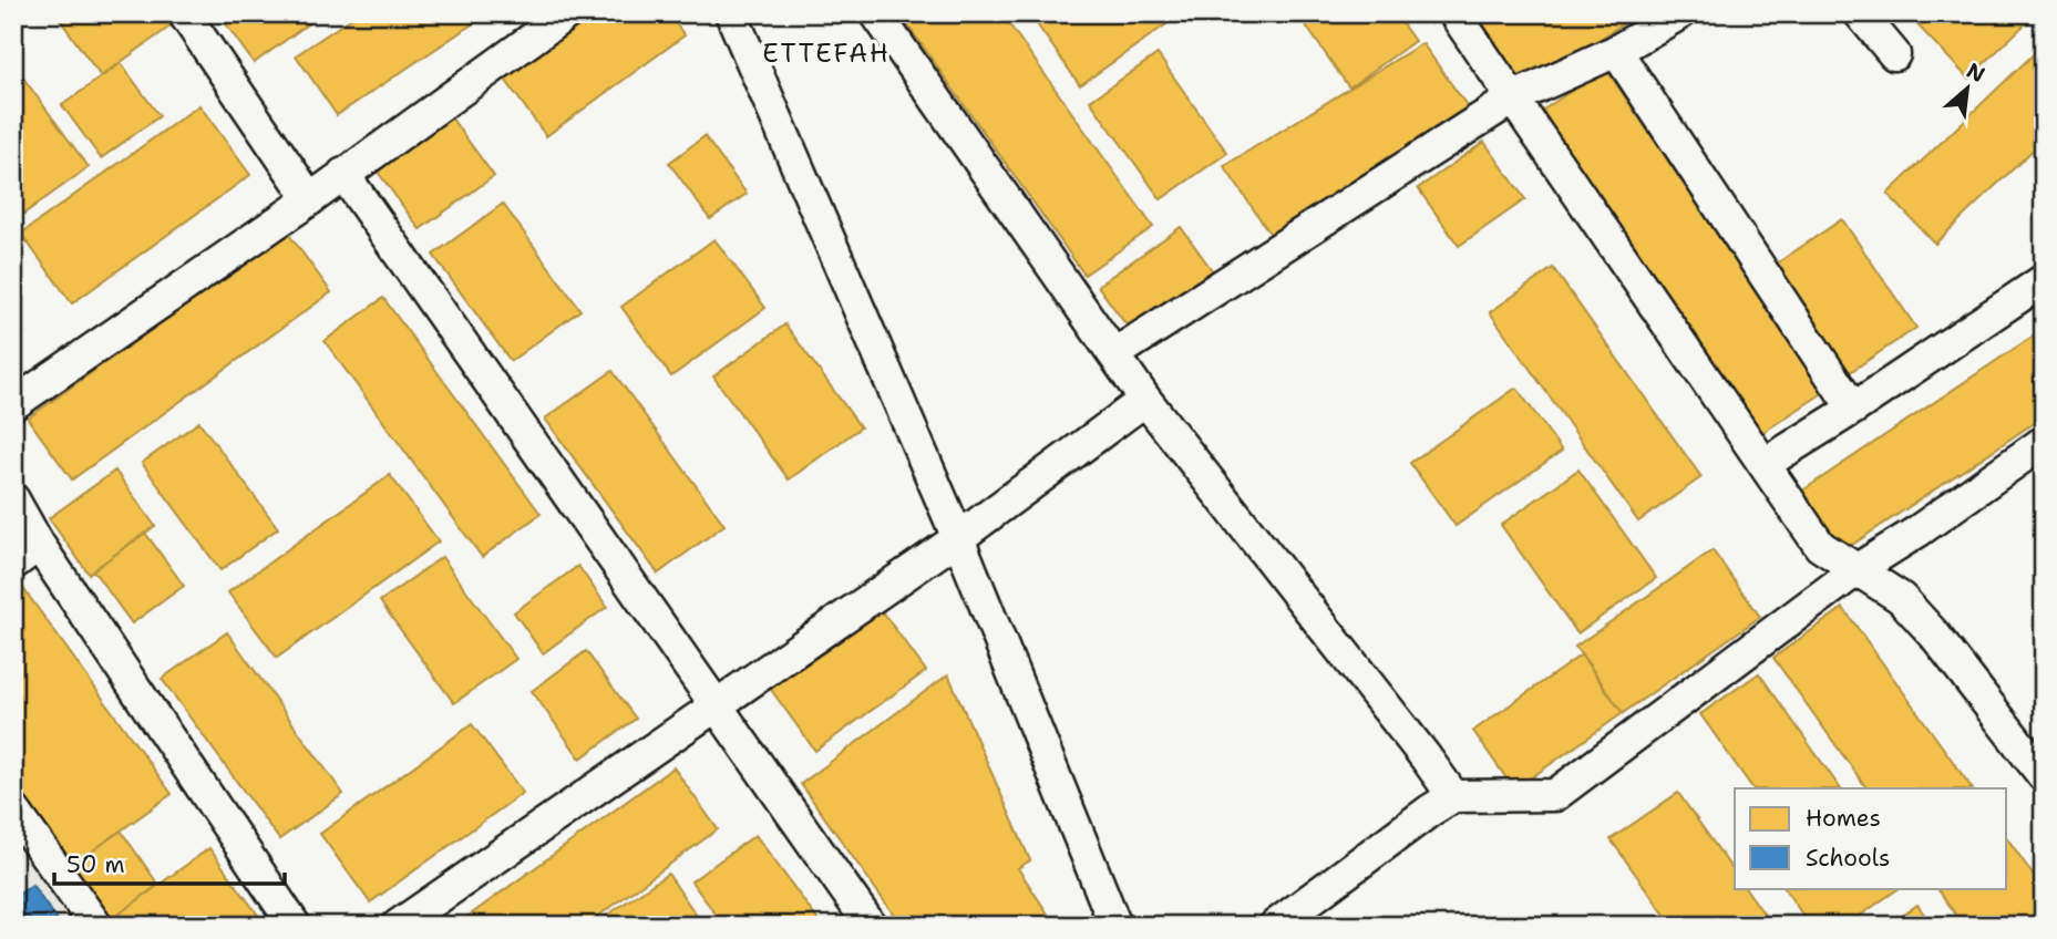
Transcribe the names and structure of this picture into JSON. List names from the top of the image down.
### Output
{
  "districts": ["ETTEFAH"],
  "legend": ["Homes", "Schools"],
  "scale_bar": "50 m",
  "north": "top right"
}
